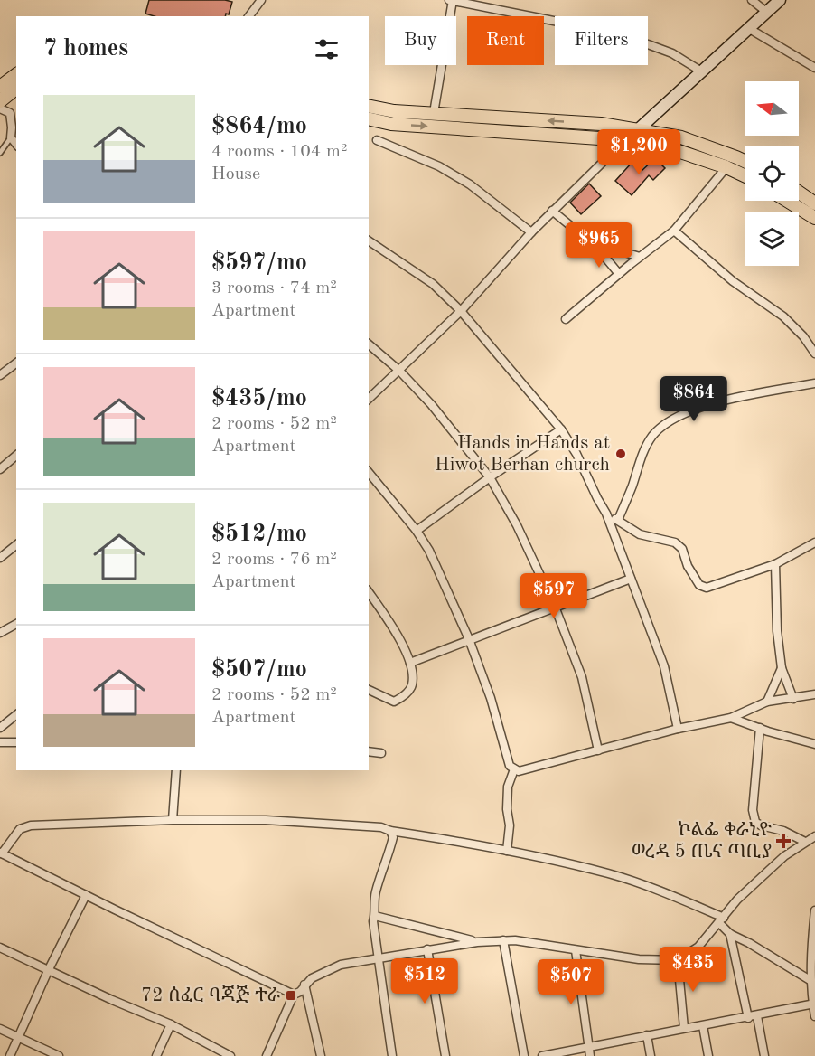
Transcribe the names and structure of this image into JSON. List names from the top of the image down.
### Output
{
  "places": {
    "other": ["Hands in Hands at Hiwot Berhan church"],
    "health": ["ኮልፌ ቀራኒዮ ወረዳ 5 ጤና ጣቢያ"],
    "transit": ["72 ሰፈር ባጃጅ ተራ"]
  },
  "north": "left",
  "page": {
    "chip": ["Buy", "Rent", "Filters"],
    "heading": "7 homes",
    "list": [
      {
        "name": "$864/mo",
        "note": "4 rooms · 104 m² · House"
      },
      {
        "name": "$597/mo",
        "note": "3 rooms · 74 m² · Apartment"
      },
      {
        "name": "$435/mo",
        "note": "2 rooms · 52 m² · Apartment"
      },
      {
        "name": "$512/mo",
        "note": "2 rooms · 76 m² · Apartment"
      },
      {
        "name": "$507/mo",
        "note": "2 rooms · 52 m² · Apartment"
      }
    ],
    "price": [
      "$1,200",
      "$965",
      "$864",
      "$597",
      "$435",
      "$512",
      "$507"
    ]
  }
}
